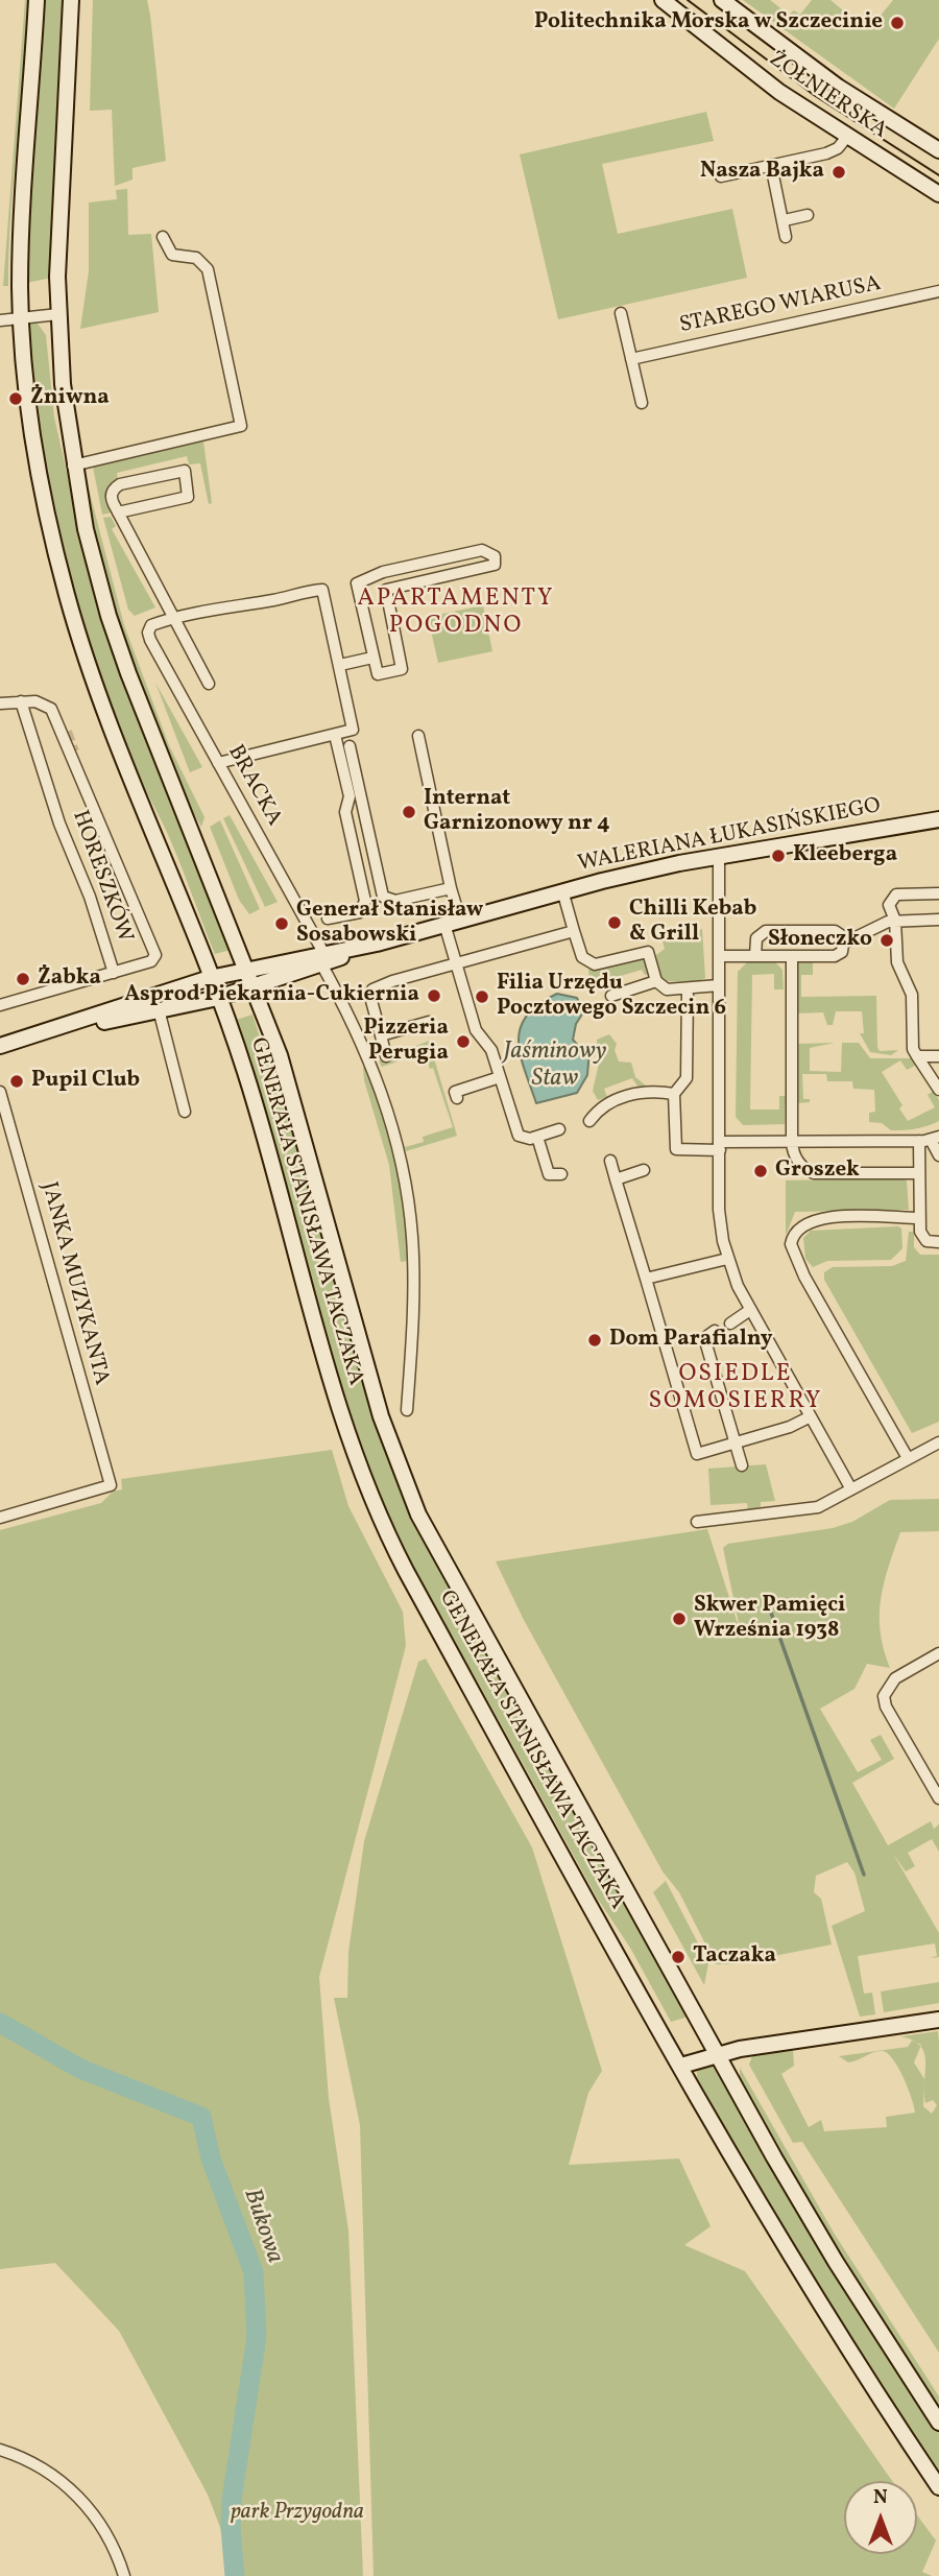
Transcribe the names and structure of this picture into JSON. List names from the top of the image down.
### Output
{
  "streets": {
    "main road": ["ŻOŁNIERSKA", "WALERIANA ŁUKASIŃSKIEGO", "GENERAŁA STANISŁAWA TACZAKA"],
    "street": [
      "STAREGO WIARUSA",
      "BRACKA",
      "HORESZKÓW",
      "JANKA MUZYKANTA"
    ]
  },
  "crossings": [
    ["BRACKA", "WALERIANA ŁUKASIŃSKIEGO"],
    ["WALERIANA ŁUKASIŃSKIEGO", "GENERAŁA STANISŁAWA TACZAKA"]
  ],
  "districts": ["APARTAMENTY POGODNO", "OSIEDLE SOMOSIERRY"],
  "water": ["Jaśminowy Staw", "Bukowa"],
  "parks": ["park Przygodna"],
  "places": [
    "Politechnika Morska w Szczecinie",
    "Nasza Bajka",
    "Żniwna",
    "Internat Garnizonowy nr 4",
    "Kleeberga",
    "Chilli Kebab & Grill",
    "Generał Stanisław Sosabowski",
    "Słoneczko",
    "Żabka",
    "Asprod Piekarnia-Cukiernia",
    "Filia Urzędu Pocztowego Szczecin 6",
    "Pizzeria Perugia",
    "Pupil Club",
    "Groszek",
    "Dom Parafialny",
    "Skwer Pamięci Września 1938",
    "Taczaka"
  ],
  "north": "top"
}
